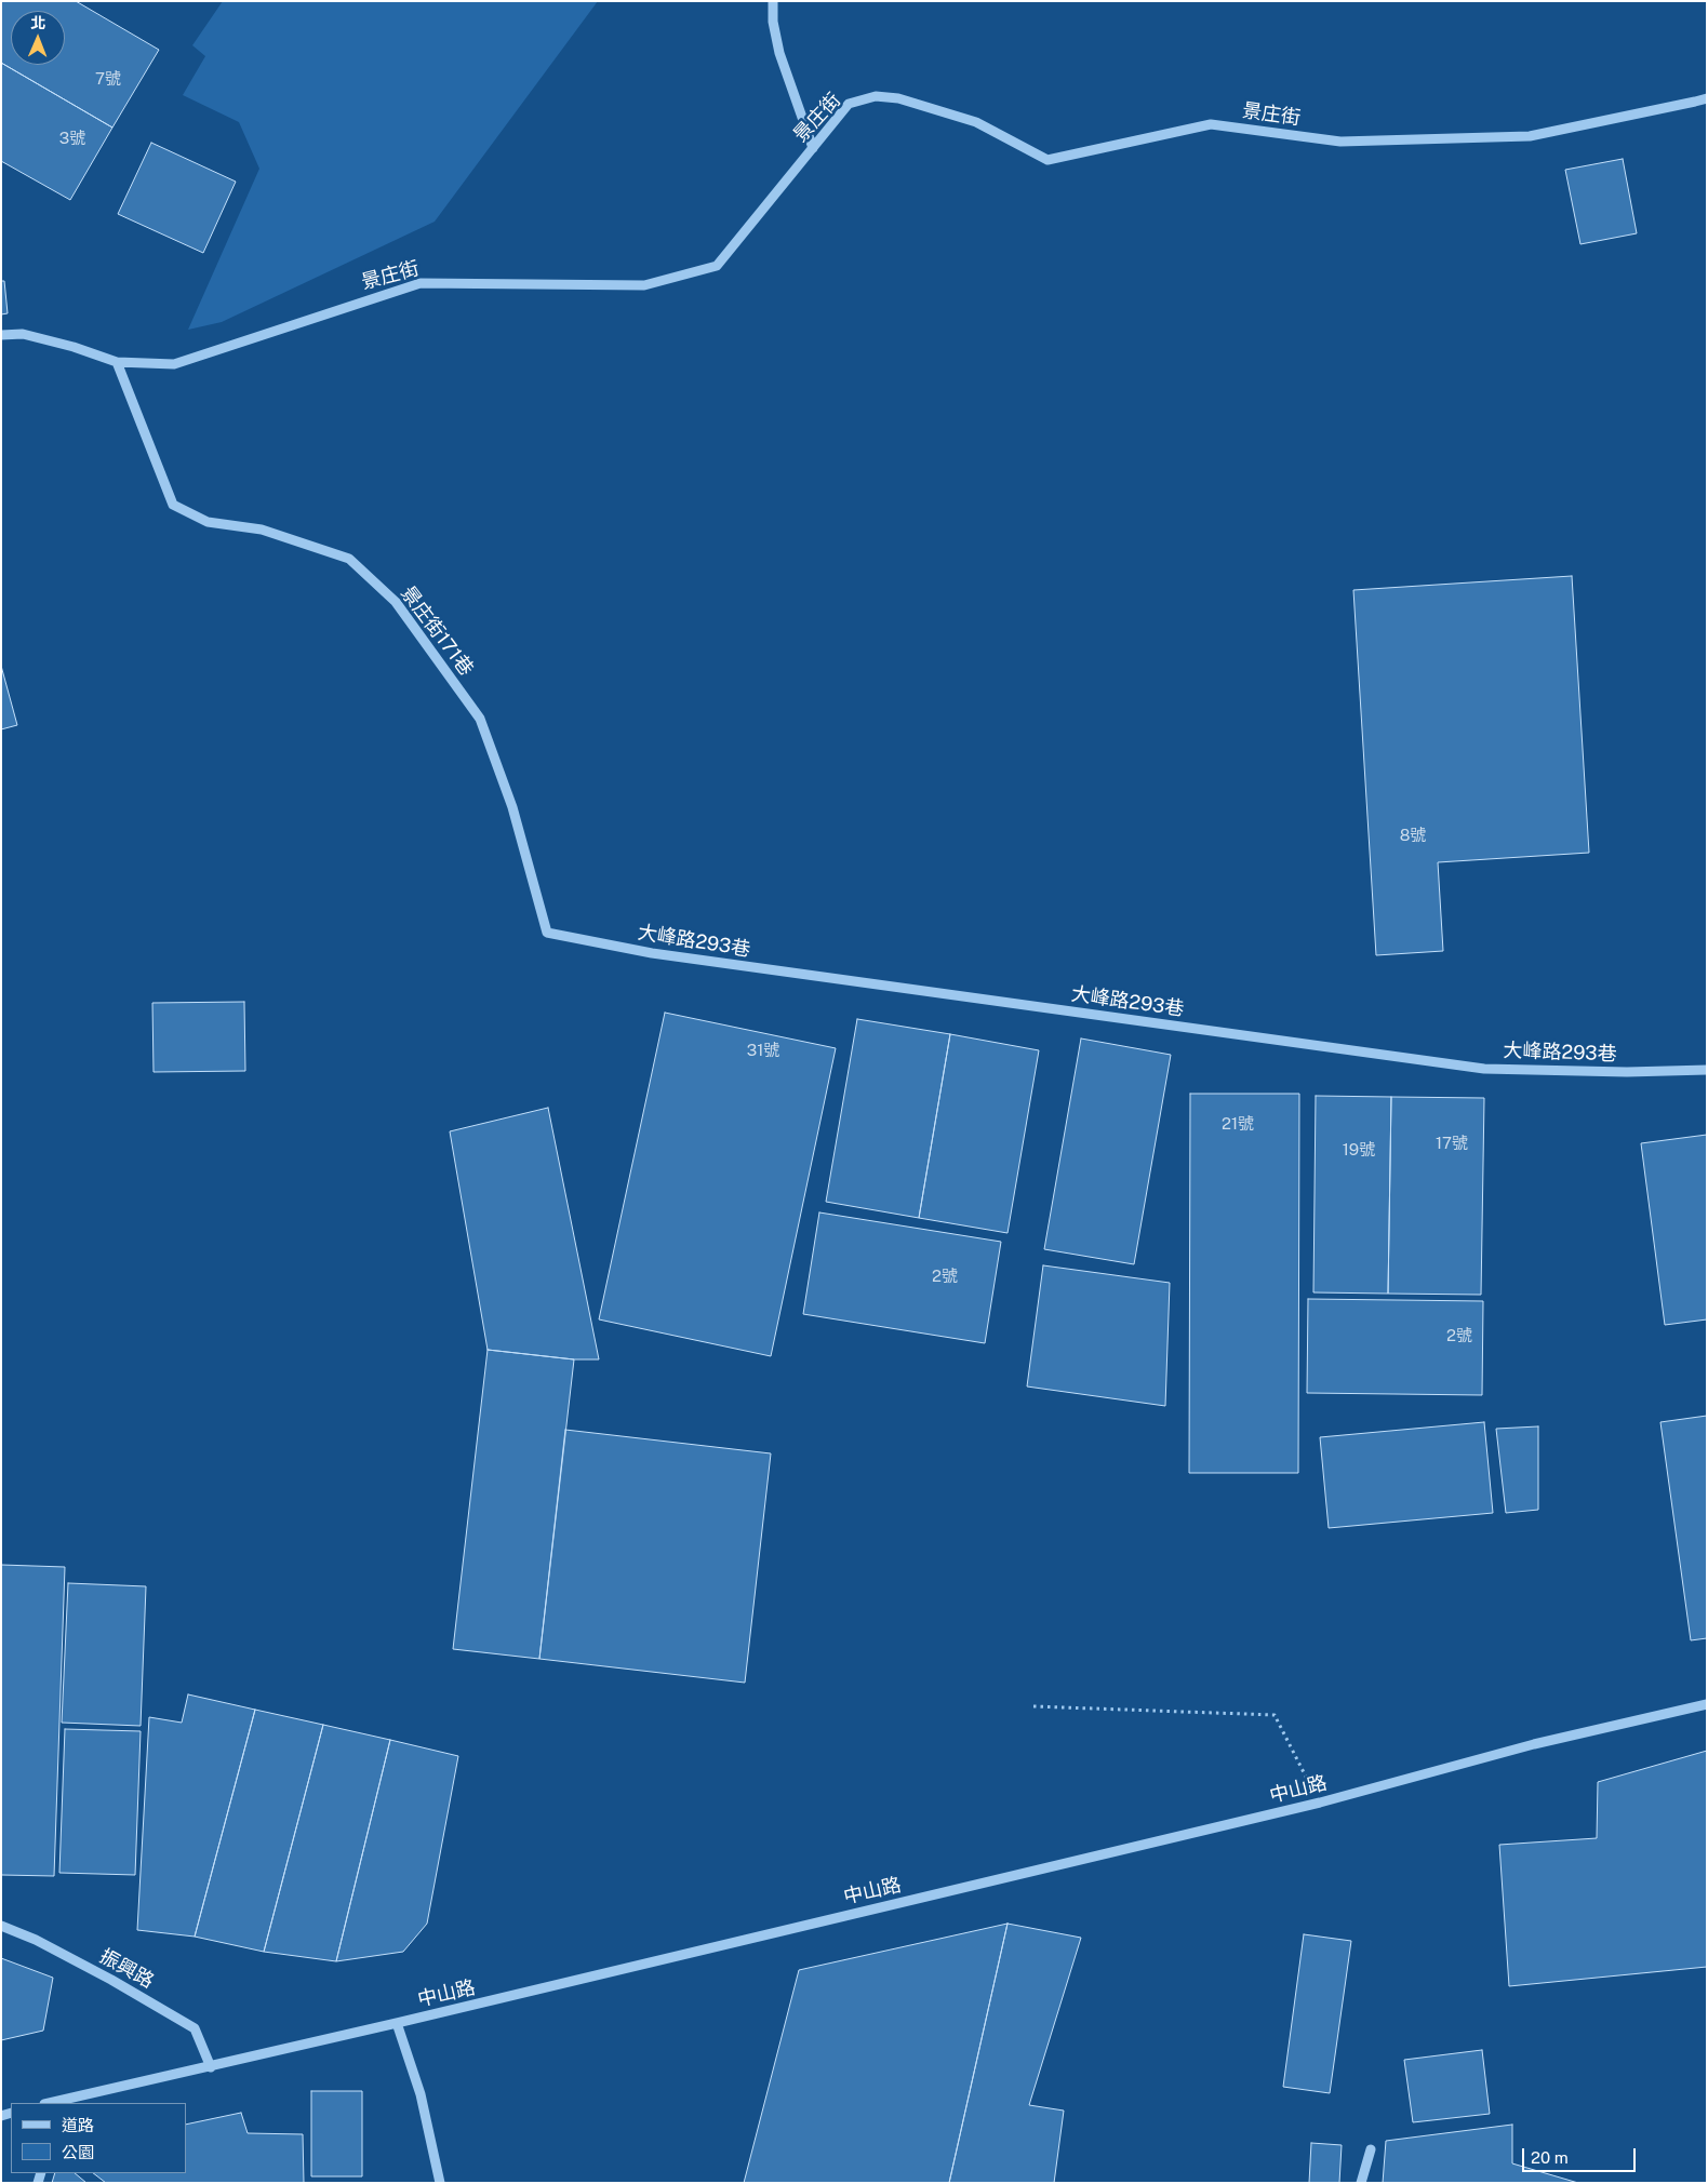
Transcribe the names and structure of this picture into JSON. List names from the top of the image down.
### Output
{
  "streets": {
    "street": [
      "景庄街",
      "景庄街171巷",
      "大峰路293巷",
      "中山路",
      "振興路"
    ]
  },
  "crossings": [
    ["景庄街", "景庄街171巷"],
    ["景庄街171巷", "大峰路293巷"],
    ["中山路", "振興路"]
  ],
  "house_numbers": [
    "7號",
    "3號",
    "8號",
    "31號",
    "21號",
    "17號",
    "19號",
    "2號",
    "2號"
  ],
  "legend": ["道路", "公園"],
  "scale_bar": "20 m",
  "north": "top"
}
